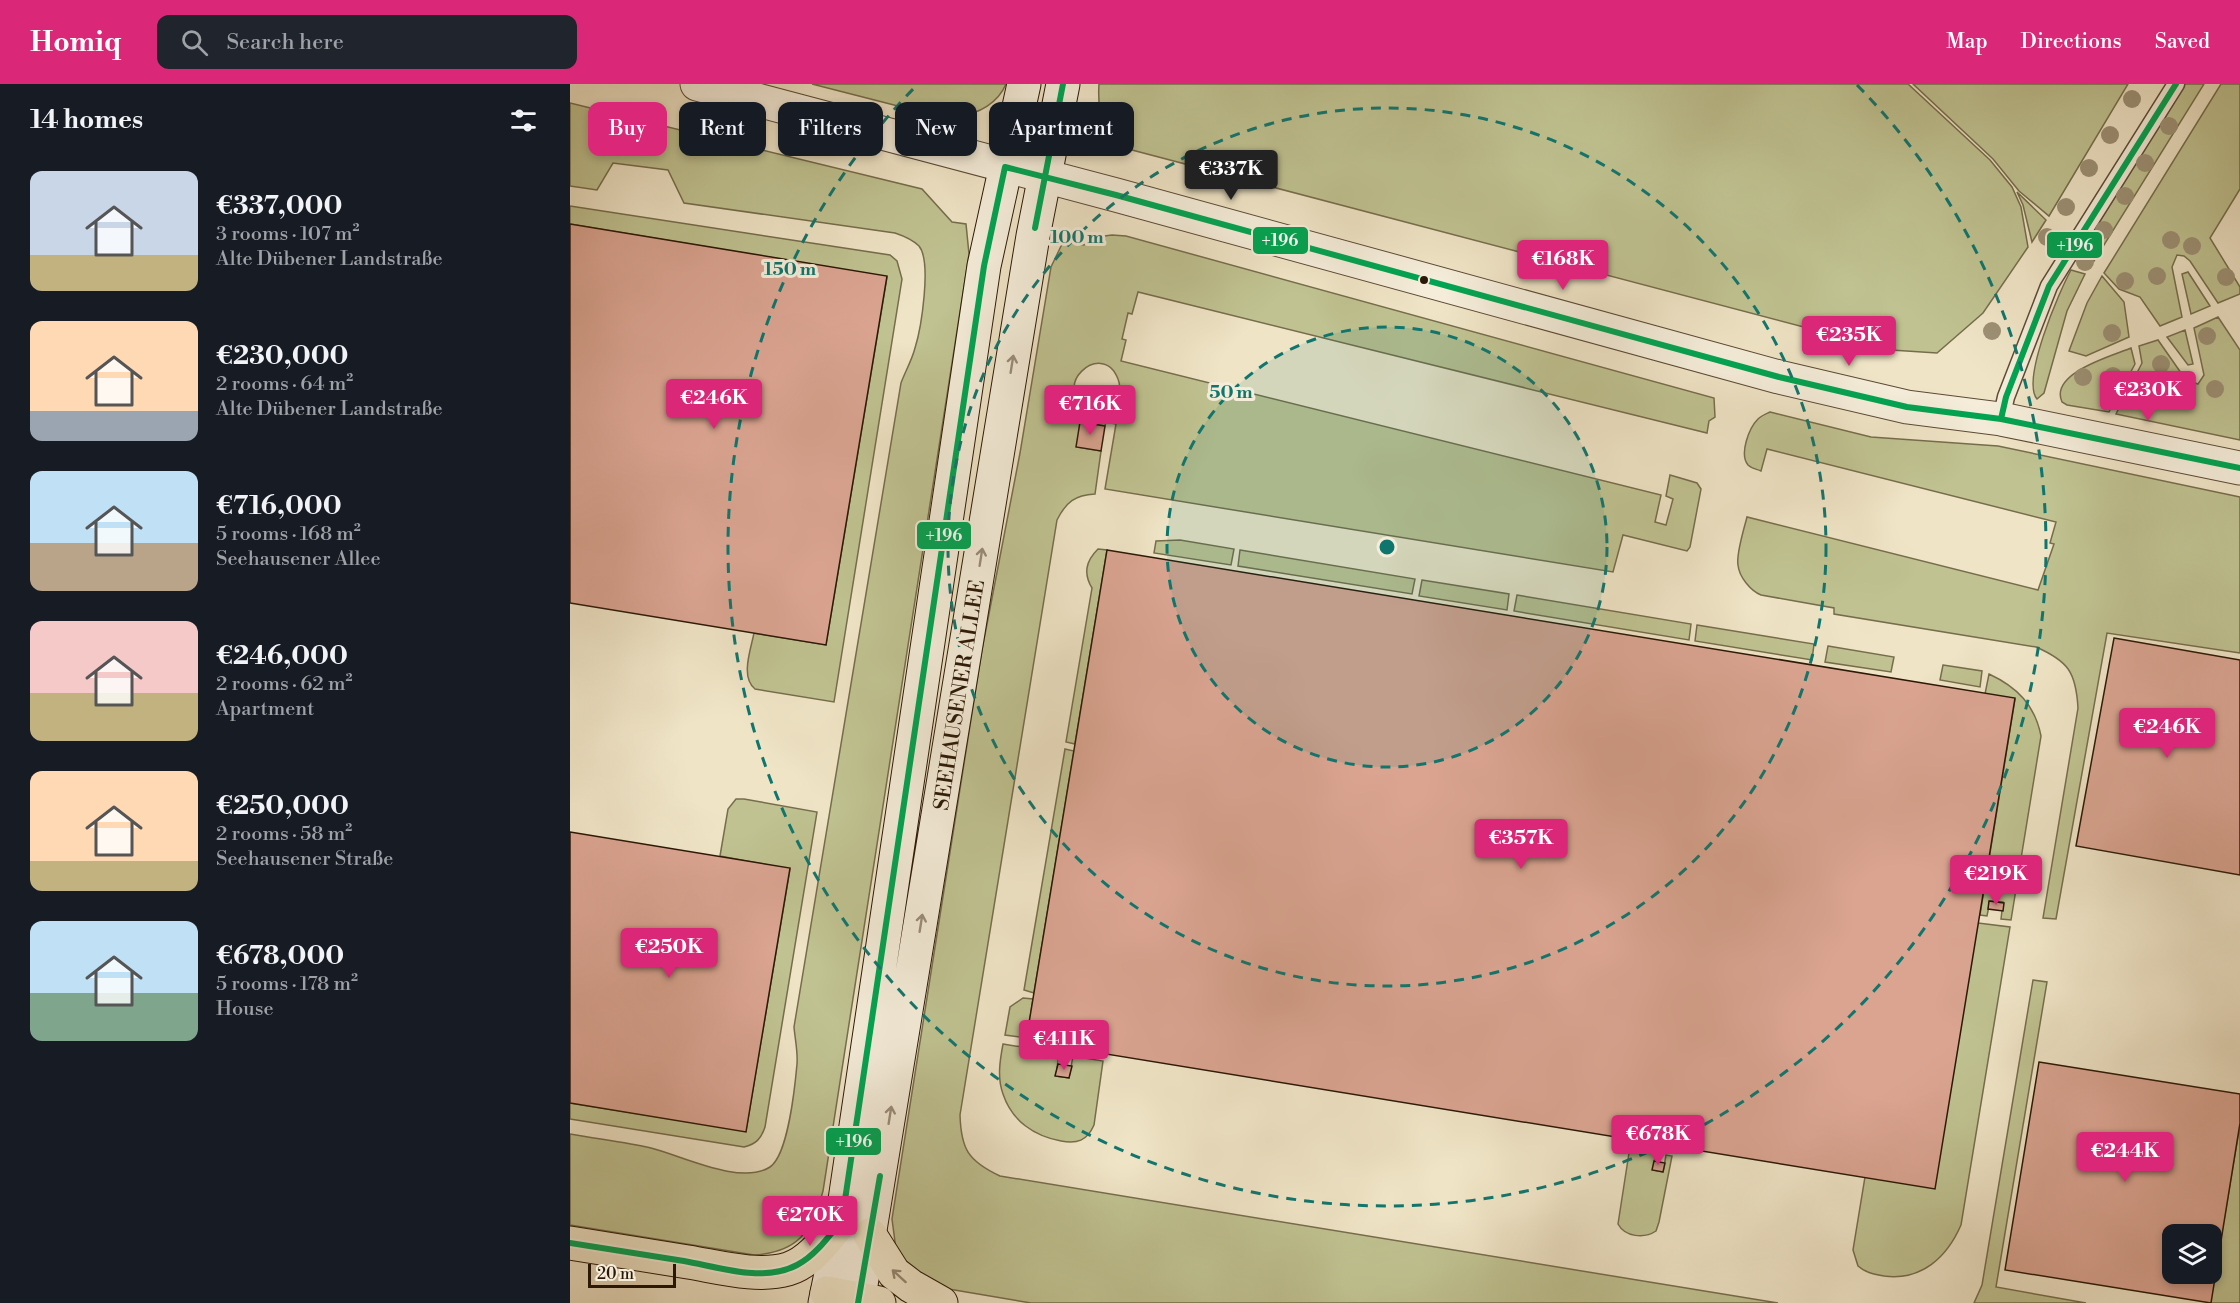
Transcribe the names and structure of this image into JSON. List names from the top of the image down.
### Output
{
  "streets": {
    "main road": ["SEEHAUSENER ALLEE"]
  },
  "lines": ["transit line +196"],
  "scale_bar": "20 m",
  "page": {
    "header": "Homiq",
    "search": "Search here",
    "nav": ["Map", "Directions", "Saved"],
    "heading": "14 homes",
    "chip": [
      "Buy",
      "Rent",
      "Filters",
      "New",
      "Apartment"
    ],
    "price": [
      "€337K",
      "€168K",
      "€235K",
      "€230K",
      "€246K",
      "€716K",
      "€246K",
      "€357K",
      "€219K",
      "€250K",
      "€411K",
      "€678K",
      "€244K",
      "€270K"
    ],
    "list": [
      {
        "name": "€337,000",
        "note": "3 rooms · 107 m² · Alte Dübener Landstraße"
      },
      {
        "name": "€230,000",
        "note": "2 rooms · 64 m² · Alte Dübener Landstraße"
      },
      {
        "name": "€716,000",
        "note": "5 rooms · 168 m² · Seehausener Allee"
      },
      {
        "name": "€246,000",
        "note": "2 rooms · 62 m² · Apartment"
      },
      {
        "name": "€250,000",
        "note": "2 rooms · 58 m² · Seehausener Straße"
      },
      {
        "name": "€678,000",
        "note": "5 rooms · 178 m² · House"
      }
    ],
    "scale": "20 m"
  },
  "rings": ["100 m", "150 m", "50 m"]
}
